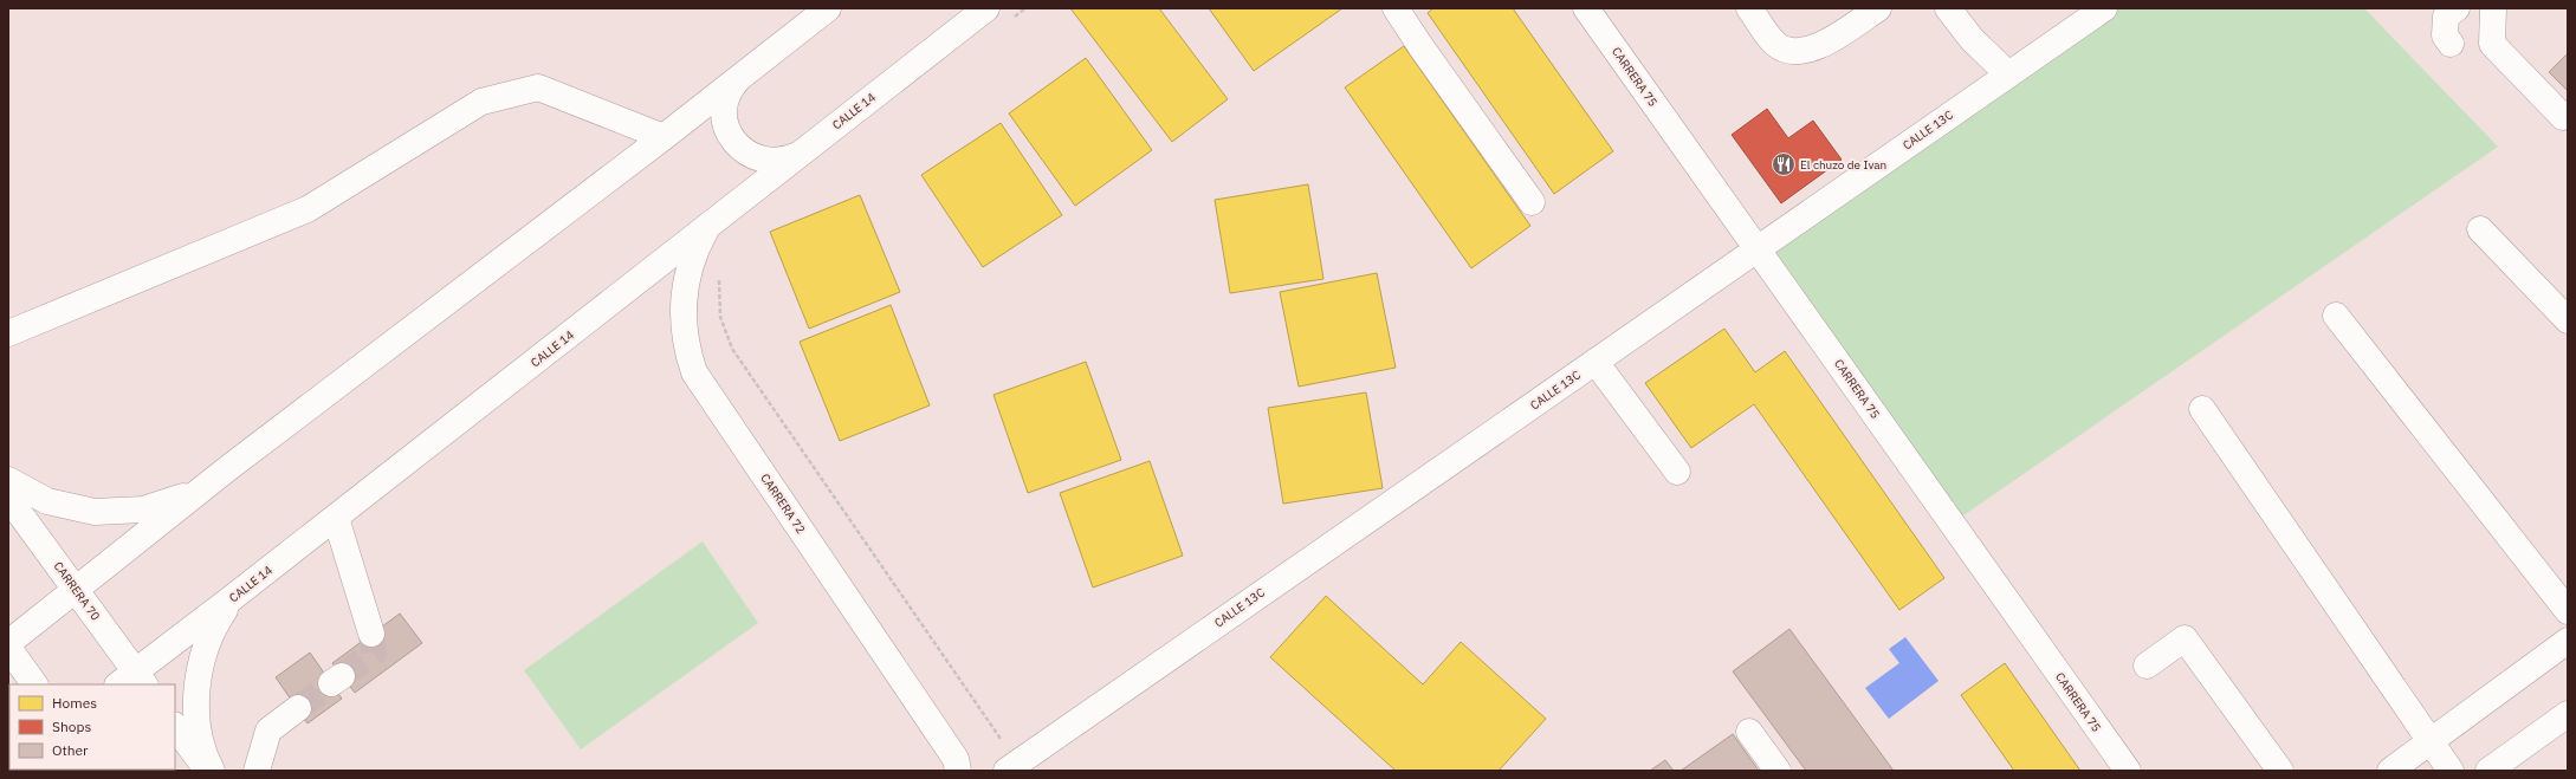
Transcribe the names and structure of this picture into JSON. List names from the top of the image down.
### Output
{
  "streets": {
    "street": [
      "CARRERA 75",
      "CALLE 14",
      "CALLE 13C",
      "CARRERA 72",
      "CARRERA 70"
    ]
  },
  "crossings": [
    ["CARRERA 75", "CALLE 13C"],
    ["CALLE 14", "CARRERA 72"],
    ["CALLE 14", "CARRERA 70"]
  ],
  "places": {
    "restaurant": ["El chuzo de Ivan"]
  },
  "legend": ["Homes", "Shops", "Other"]
}
